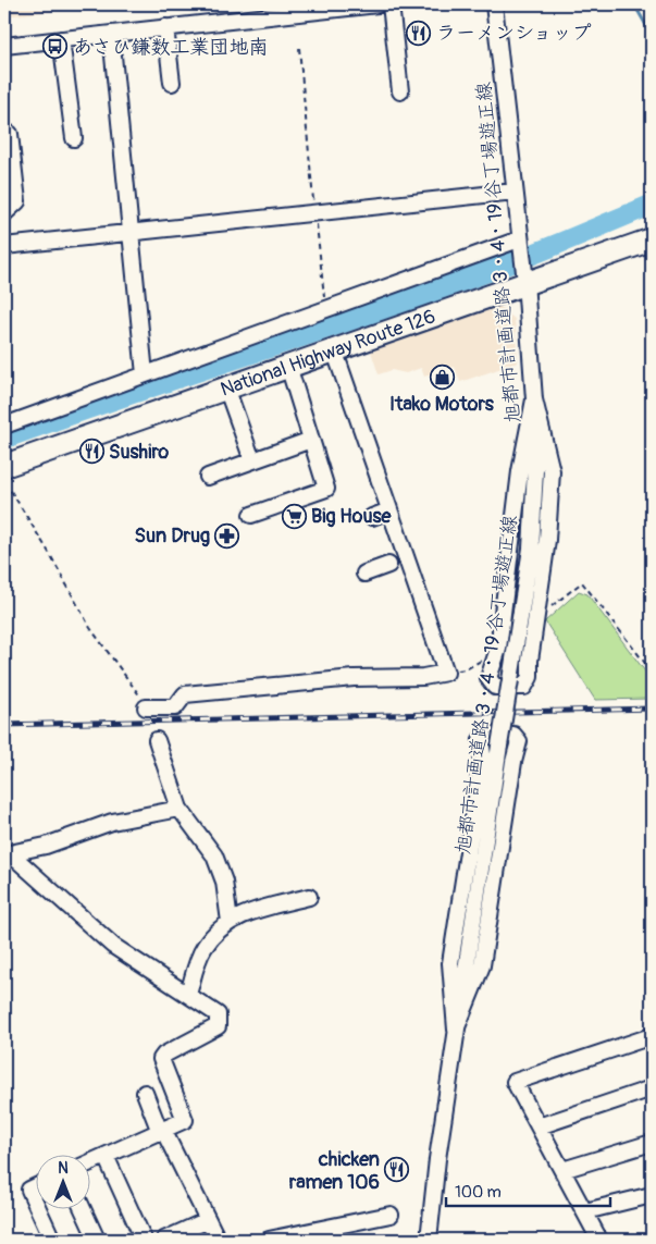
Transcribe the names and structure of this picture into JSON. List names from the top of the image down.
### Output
{
  "streets": {
    "highway": ["National Highway Route 126"],
    "street": ["旭都市計画道路 3・4・19 谷丁場遊正線"]
  },
  "crossings": [
    ["旭都市計画道路 3・4・19 谷丁場遊正線", "National Highway Route 126"]
  ],
  "places": {
    "restaurant": ["ラーメンショップ", "Sushiro", "chicken ramen 106"],
    "bus stop": ["あさひ鎌数工業団地南"],
    "shop": ["Itako Motors"],
    "supermarket": ["Big House"],
    "pharmacy": ["Sun Drug"]
  },
  "scale_bar": "100 m",
  "north": "top"
}
